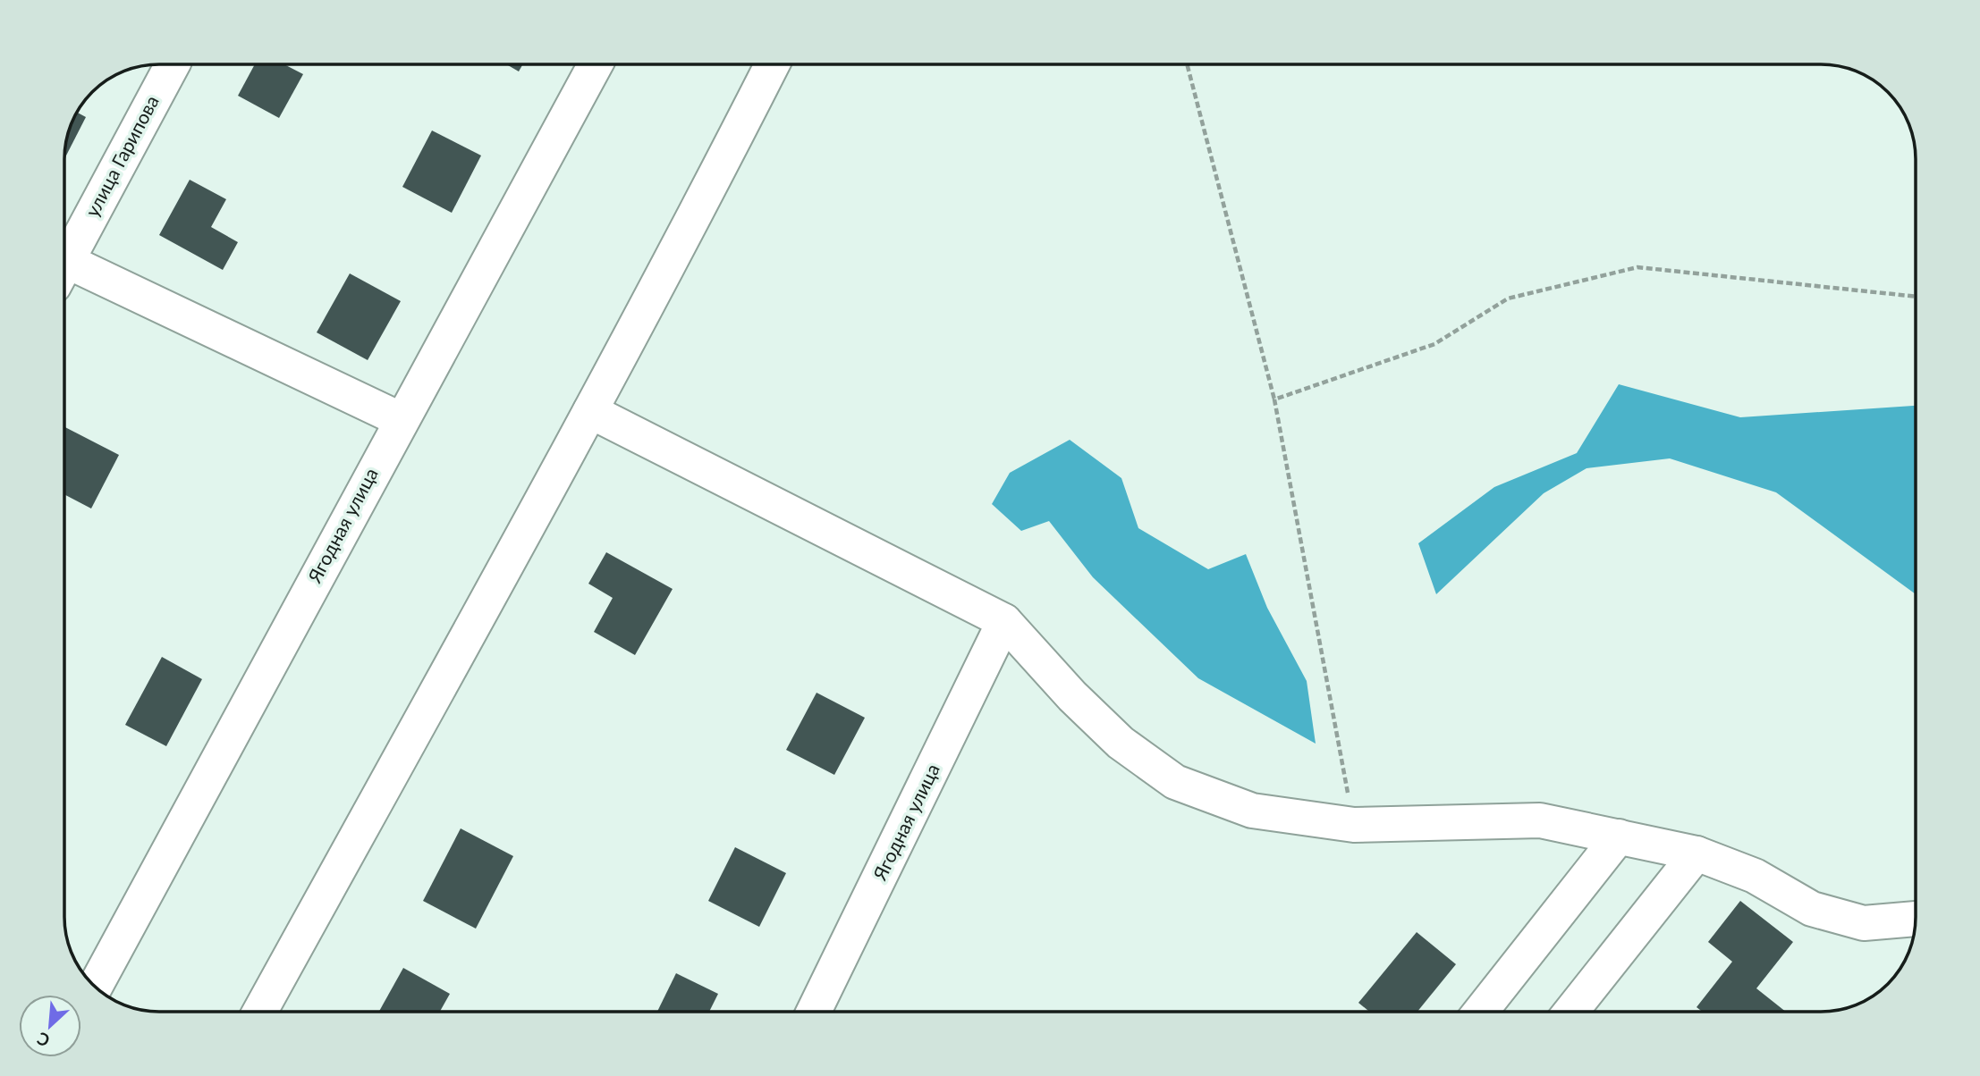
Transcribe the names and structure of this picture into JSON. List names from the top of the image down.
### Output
{
  "streets": {
    "street": ["улица Гарипова", "Ягодная улица"]
  },
  "north": "bottom left"
}
